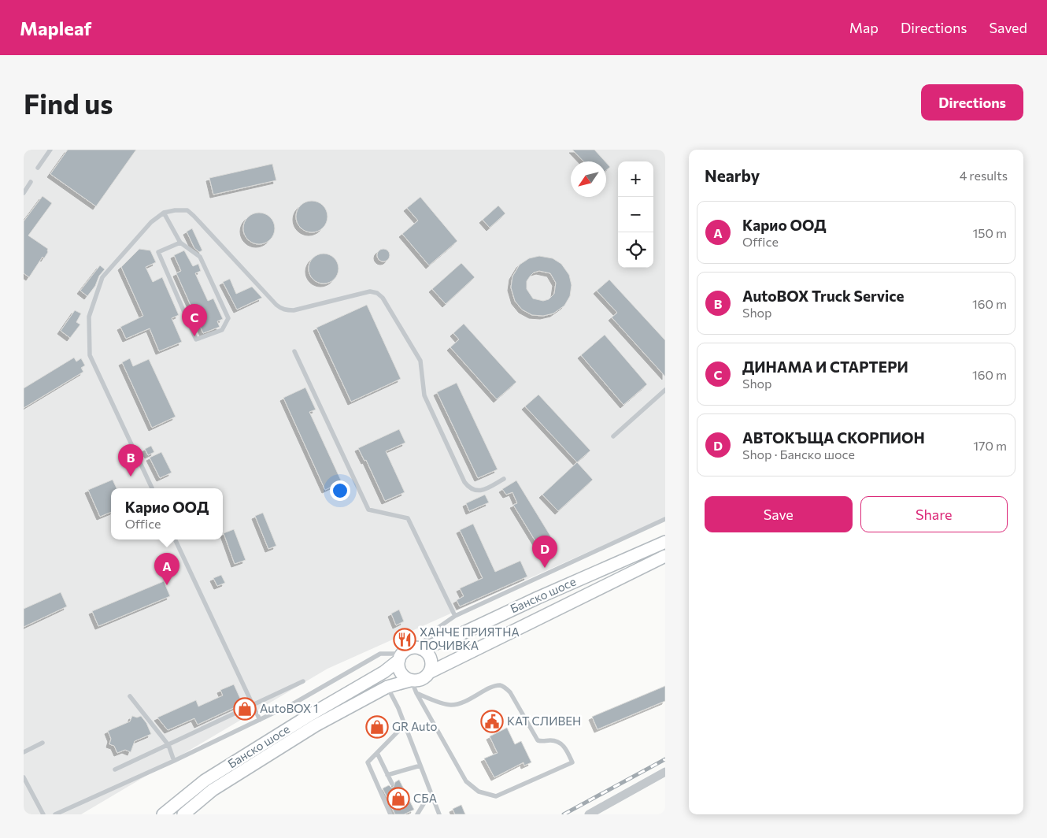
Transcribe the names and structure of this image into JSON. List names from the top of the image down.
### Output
{
  "streets": {
    "main road": ["Банско шосе"]
  },
  "places": {
    "restaurant": ["ХАНЧЕ ПРИЯТНА ПОЧИВКА"],
    "shop": ["AutoBOX 1", "GR Auto", "СБА"],
    "public building": ["КАТ СЛИВЕН"]
  },
  "north": "bottom left",
  "page": {
    "header": "Mapleaf",
    "nav": ["Map", "Directions", "Saved"],
    "buttons": [
      "Directions",
      ["Save", "Share"]
    ],
    "title": "Find us",
    "heading": ["Nearby", "4 results"],
    "map_buttons": ["+", "−"],
    "list": [
      {
        "mark": "A",
        "name": "Карио ООД",
        "note": "Office",
        "value": "150 m"
      },
      {
        "mark": "B",
        "name": "AutoBOX Truck Service",
        "note": "Shop",
        "value": "160 m"
      },
      {
        "mark": "C",
        "name": "ДИНАМА И СТАРТЕРИ",
        "note": "Shop",
        "value": "160 m"
      },
      {
        "mark": "D",
        "name": "АВТОКЪЩА СКОРПИОН",
        "note": "Shop · Банско шосе",
        "value": "170 m"
      }
    ],
    "pins": [
      "C",
      "B",
      "D",
      "A"
    ],
    "popup": ["Карио ООД", "Office"]
  }
}
